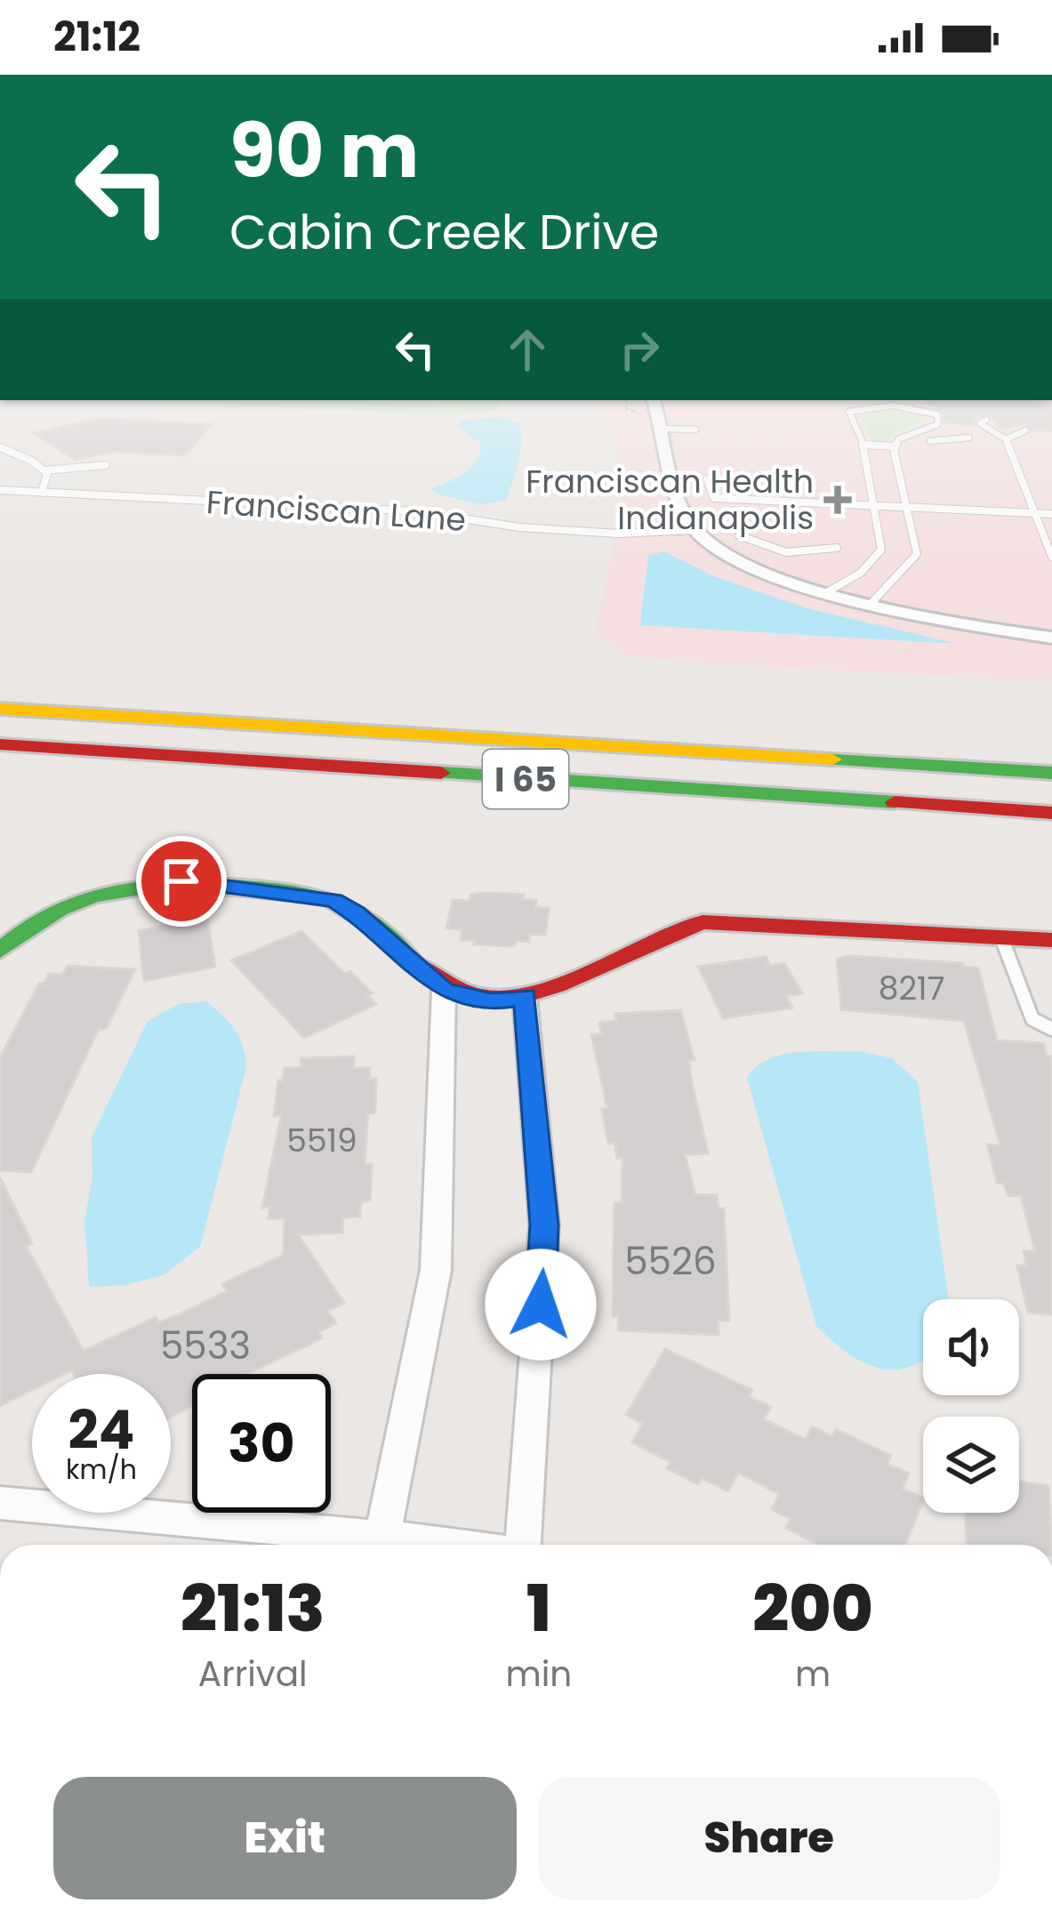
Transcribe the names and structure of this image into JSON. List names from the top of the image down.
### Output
{
  "streets": {
    "main road": ["I 65"],
    "lane": ["Franciscan Lane"]
  },
  "places": {
    "health": ["Franciscan Health Indianapolis"]
  },
  "house_numbers": [
    "8217",
    "5519",
    "5526",
    "5533"
  ],
  "page": {
    "status": "21:12",
    "turn": ["90 m", "Cabin Creek Drive"],
    "speed": "24 km/h",
    "limit": "30",
    "eta": [
      "21:13",
      "Arrival",
      "1",
      "min",
      "200",
      "m"
    ],
    "buttons": ["Exit", "Share"]
  }
}
